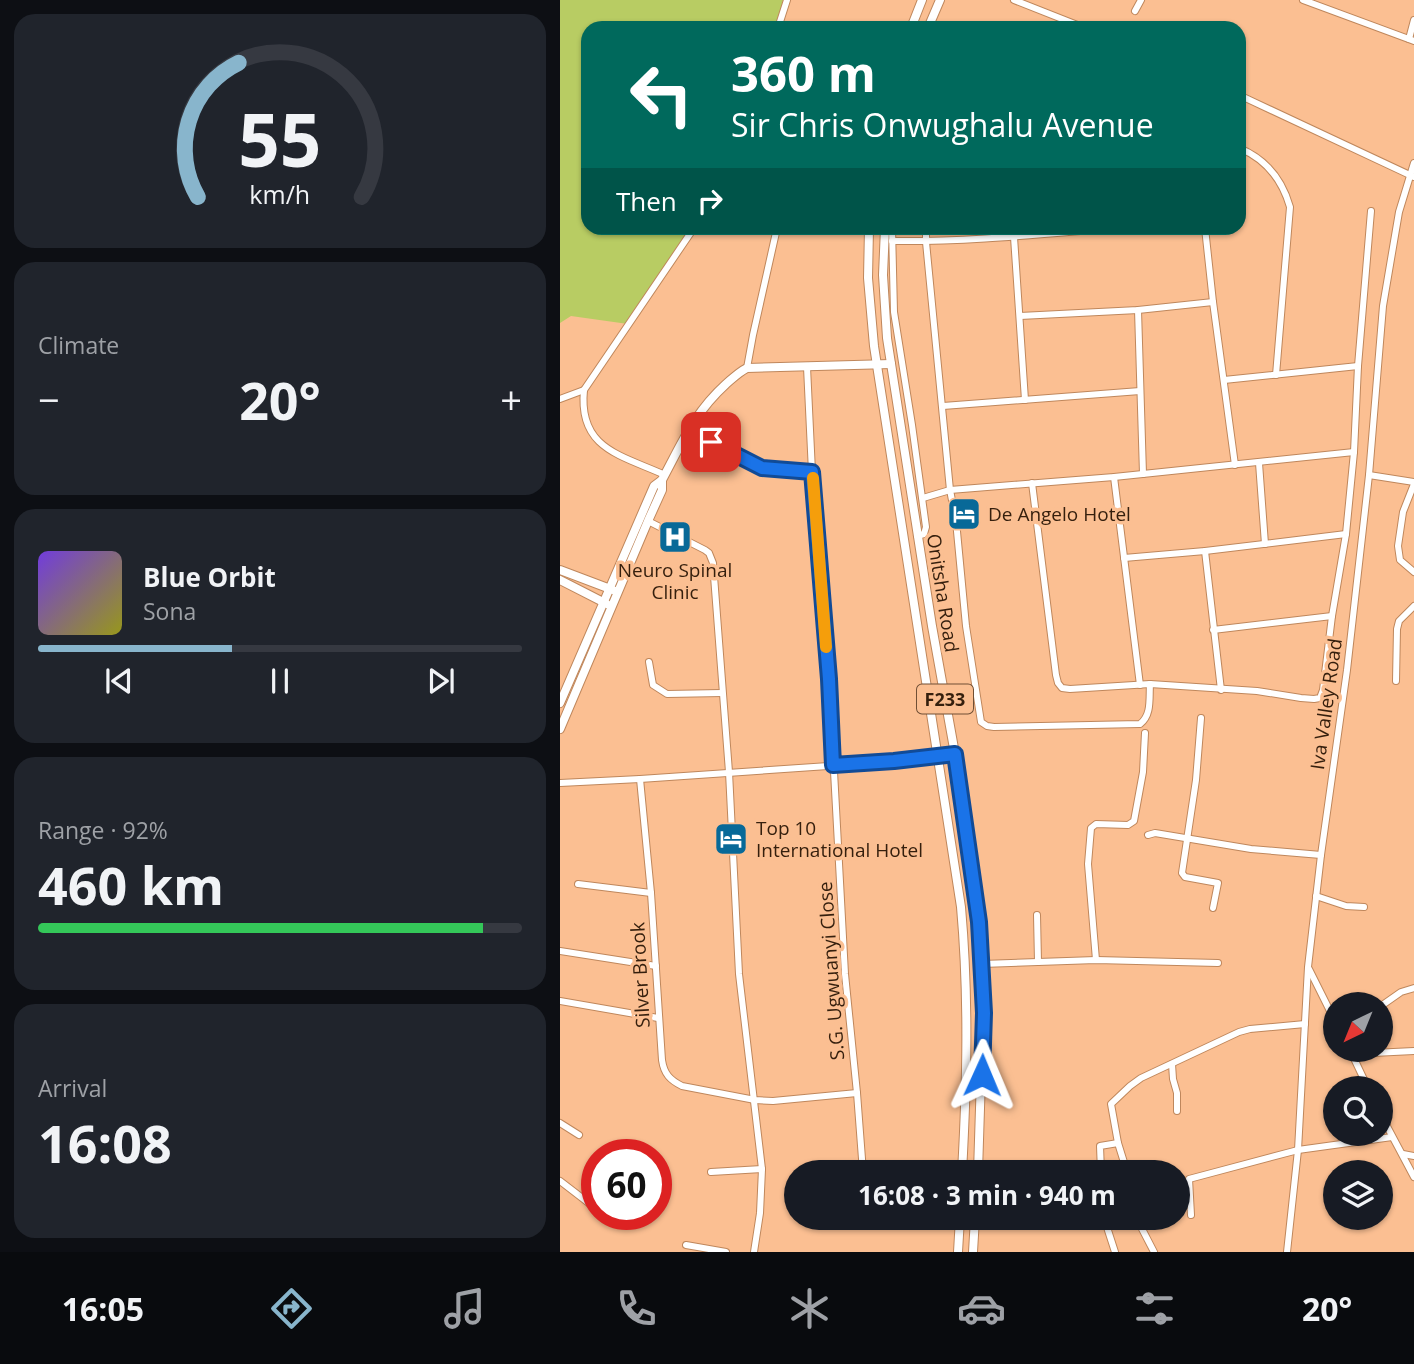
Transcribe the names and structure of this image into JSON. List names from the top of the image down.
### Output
{
  "streets": {
    "main road": ["Onitsha Road", "F233"],
    "street": ["Iva Valley Road", "S.G. Ugwuanyi Close", "Silver Brook"]
  },
  "places": {
    "hotel": ["De Angelo Hotel", "Top 10 International Hotel"],
    "hospital": ["Neuro Spinal Clinic"]
  },
  "north": "bottom left",
  "page": {
    "turn": ["360 m", "Sir Chris Onwughalu Avenue"],
    "then": "Then",
    "tile": [
      "Climate",
      ["Range · 92%", "460 km"],
      ["Arrival", "16:08"]
    ],
    "heat": ["−", "20°", "+"],
    "song": ["Blue Orbit", "Sona"],
    "limit": "60",
    "trip": "16:08 · 3 min · 940 m",
    "tabs": ["16:05", "20°"],
    "gauge": ["55", "km/h"]
  }
}
